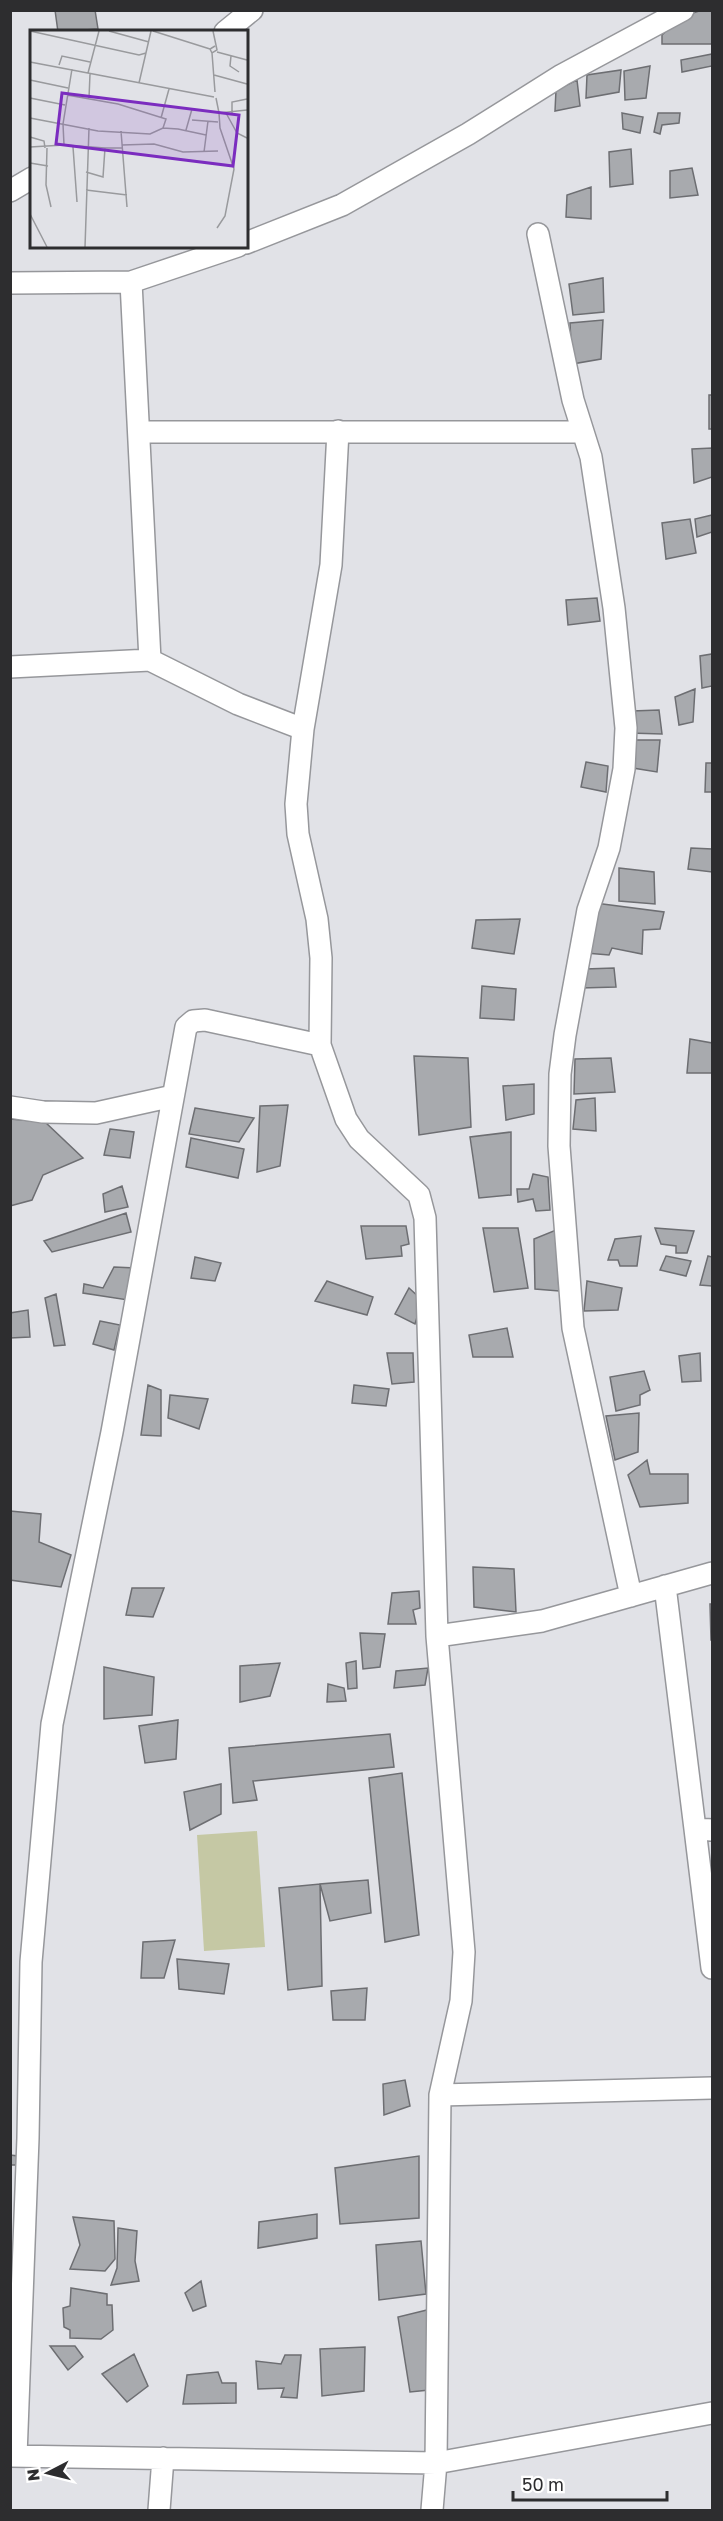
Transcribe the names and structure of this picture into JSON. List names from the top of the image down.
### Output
{
  "scale_bar": "50 m",
  "north": "left"
}
